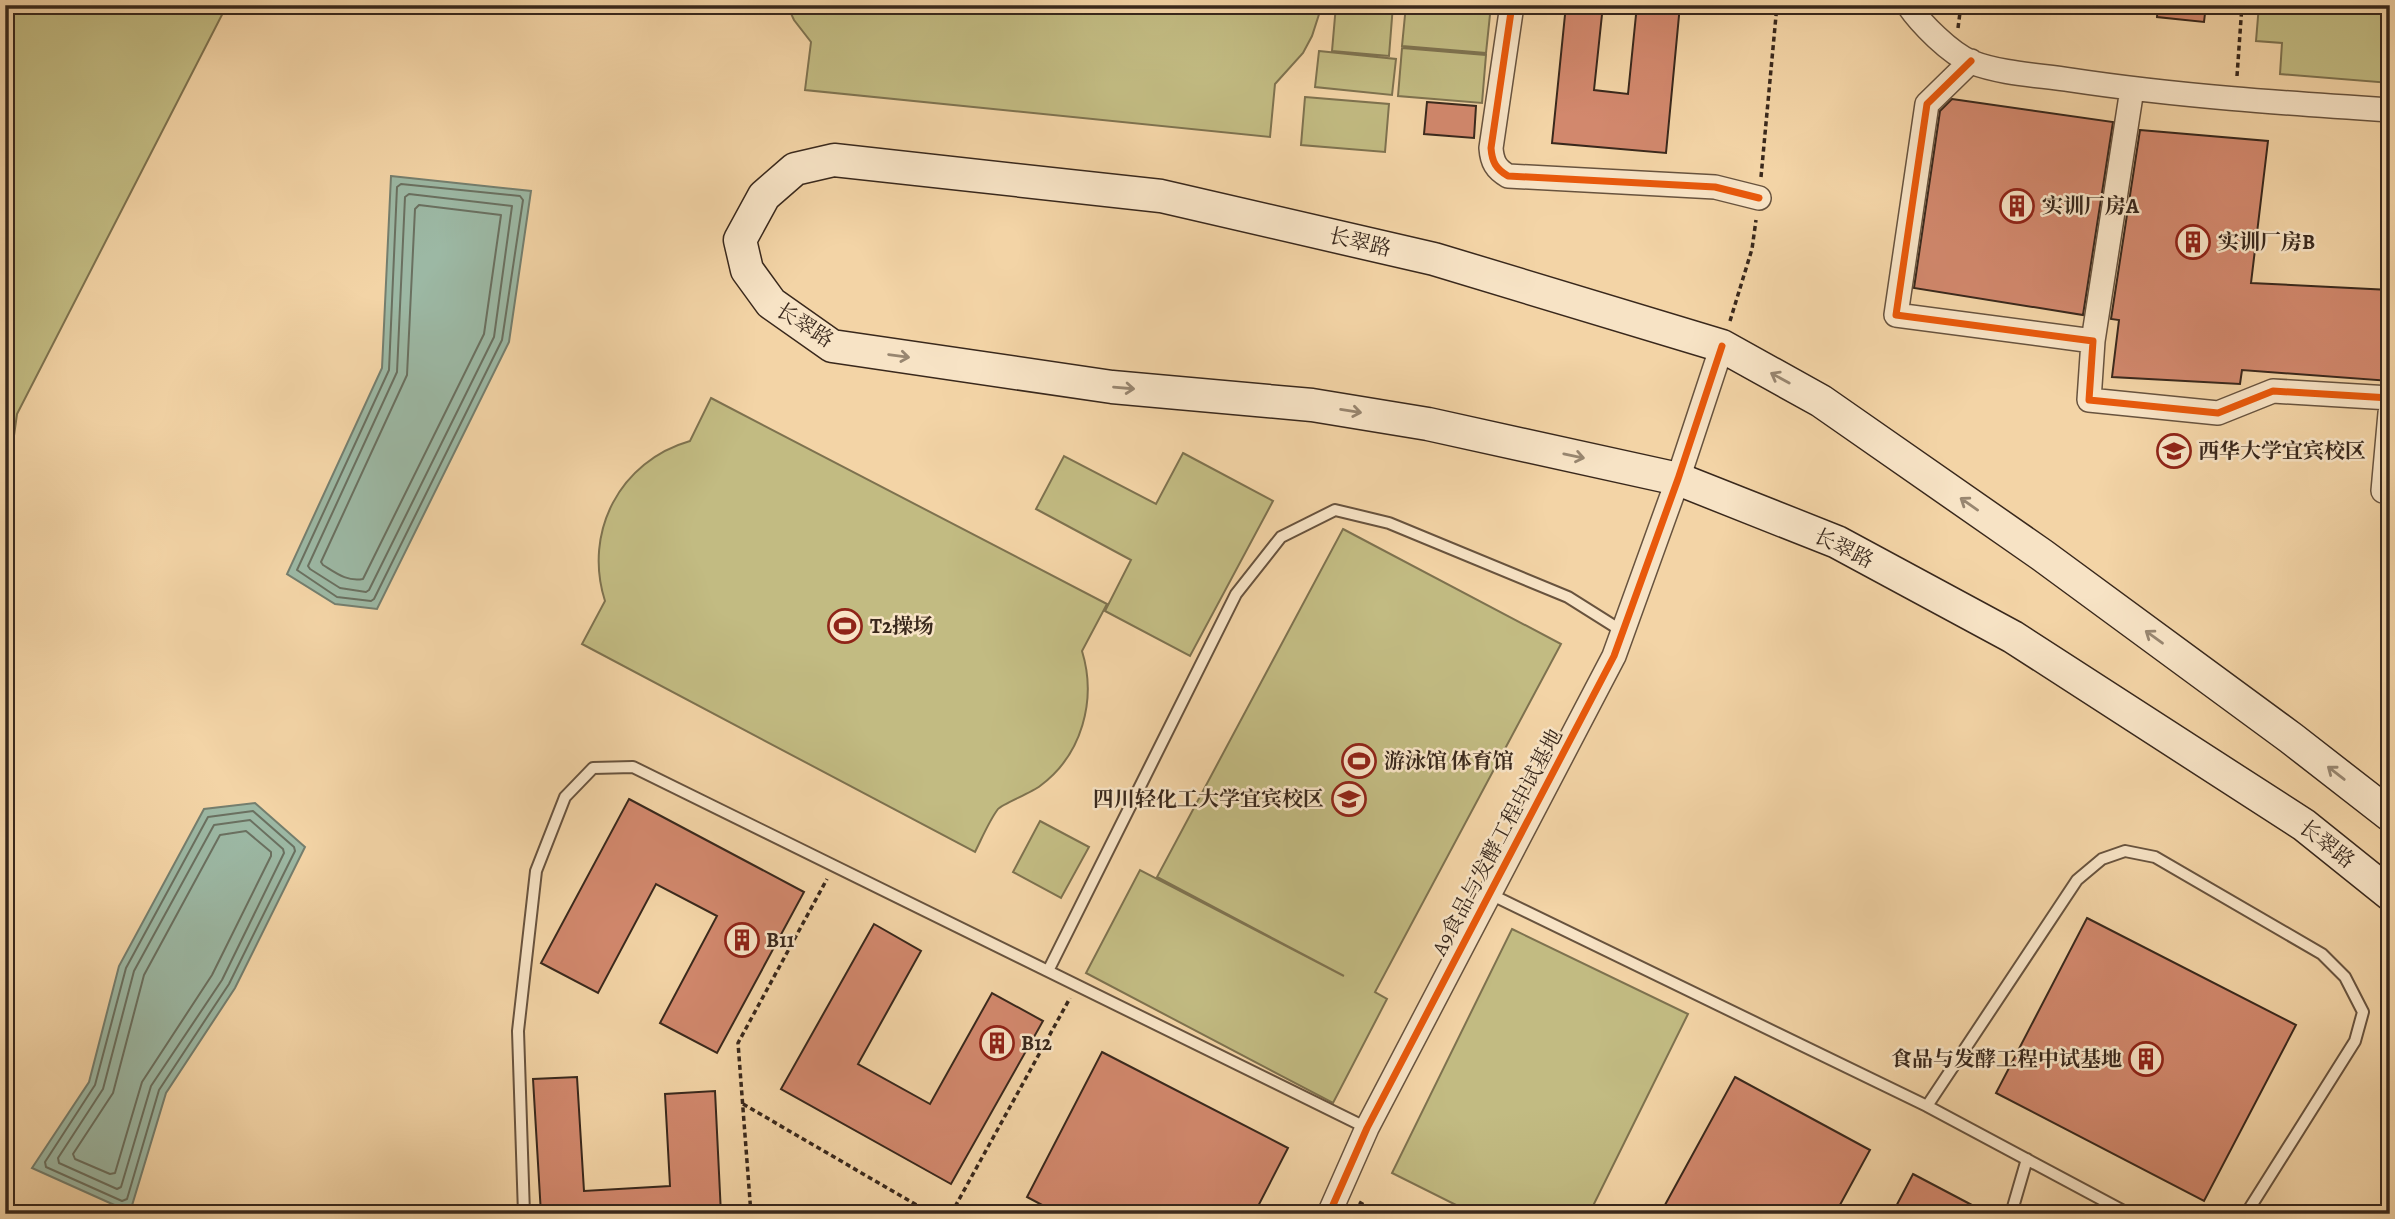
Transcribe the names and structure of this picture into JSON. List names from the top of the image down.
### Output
{
  "streets": {
    "main road": ["长翠路"],
    "street": ["A9食品与发酵工程中试基地"]
  },
  "crossings": [
    ["长翠路", "A9食品与发酵工程中试基地"]
  ],
  "places": {
    "building": [
      "实训厂房A",
      "实训厂房B",
      "B11",
      "B12",
      "食品与发酵工程中试基地"
    ],
    "school or university": ["西华大学宜宾校区", "四川轻化工大学宜宾校区"],
    "sports": ["T2操场", "游泳馆 体育馆"]
  }
}
